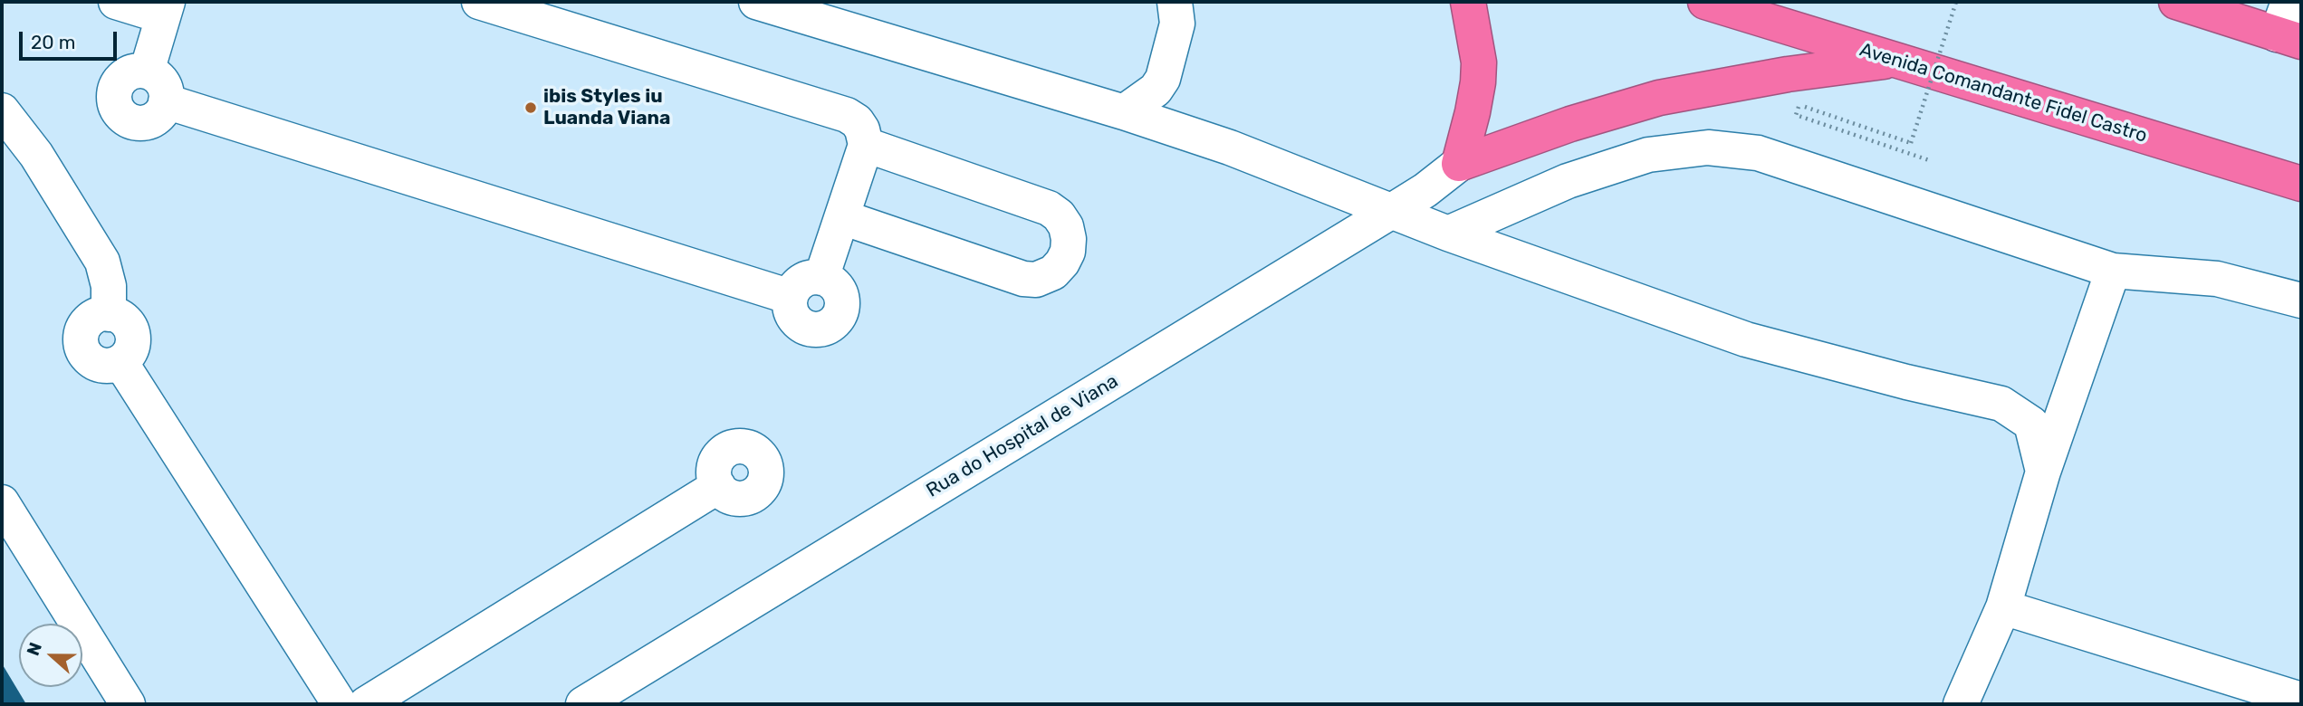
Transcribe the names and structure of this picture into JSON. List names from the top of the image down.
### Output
{
  "streets": {
    "highway": ["Avenida Comandante Fidel Castro"],
    "street": ["Rua do Hospital de Viana"]
  },
  "places": ["ibis Styles iu Luanda Viana"],
  "scale_bar": "20 m",
  "north": "left"
}
